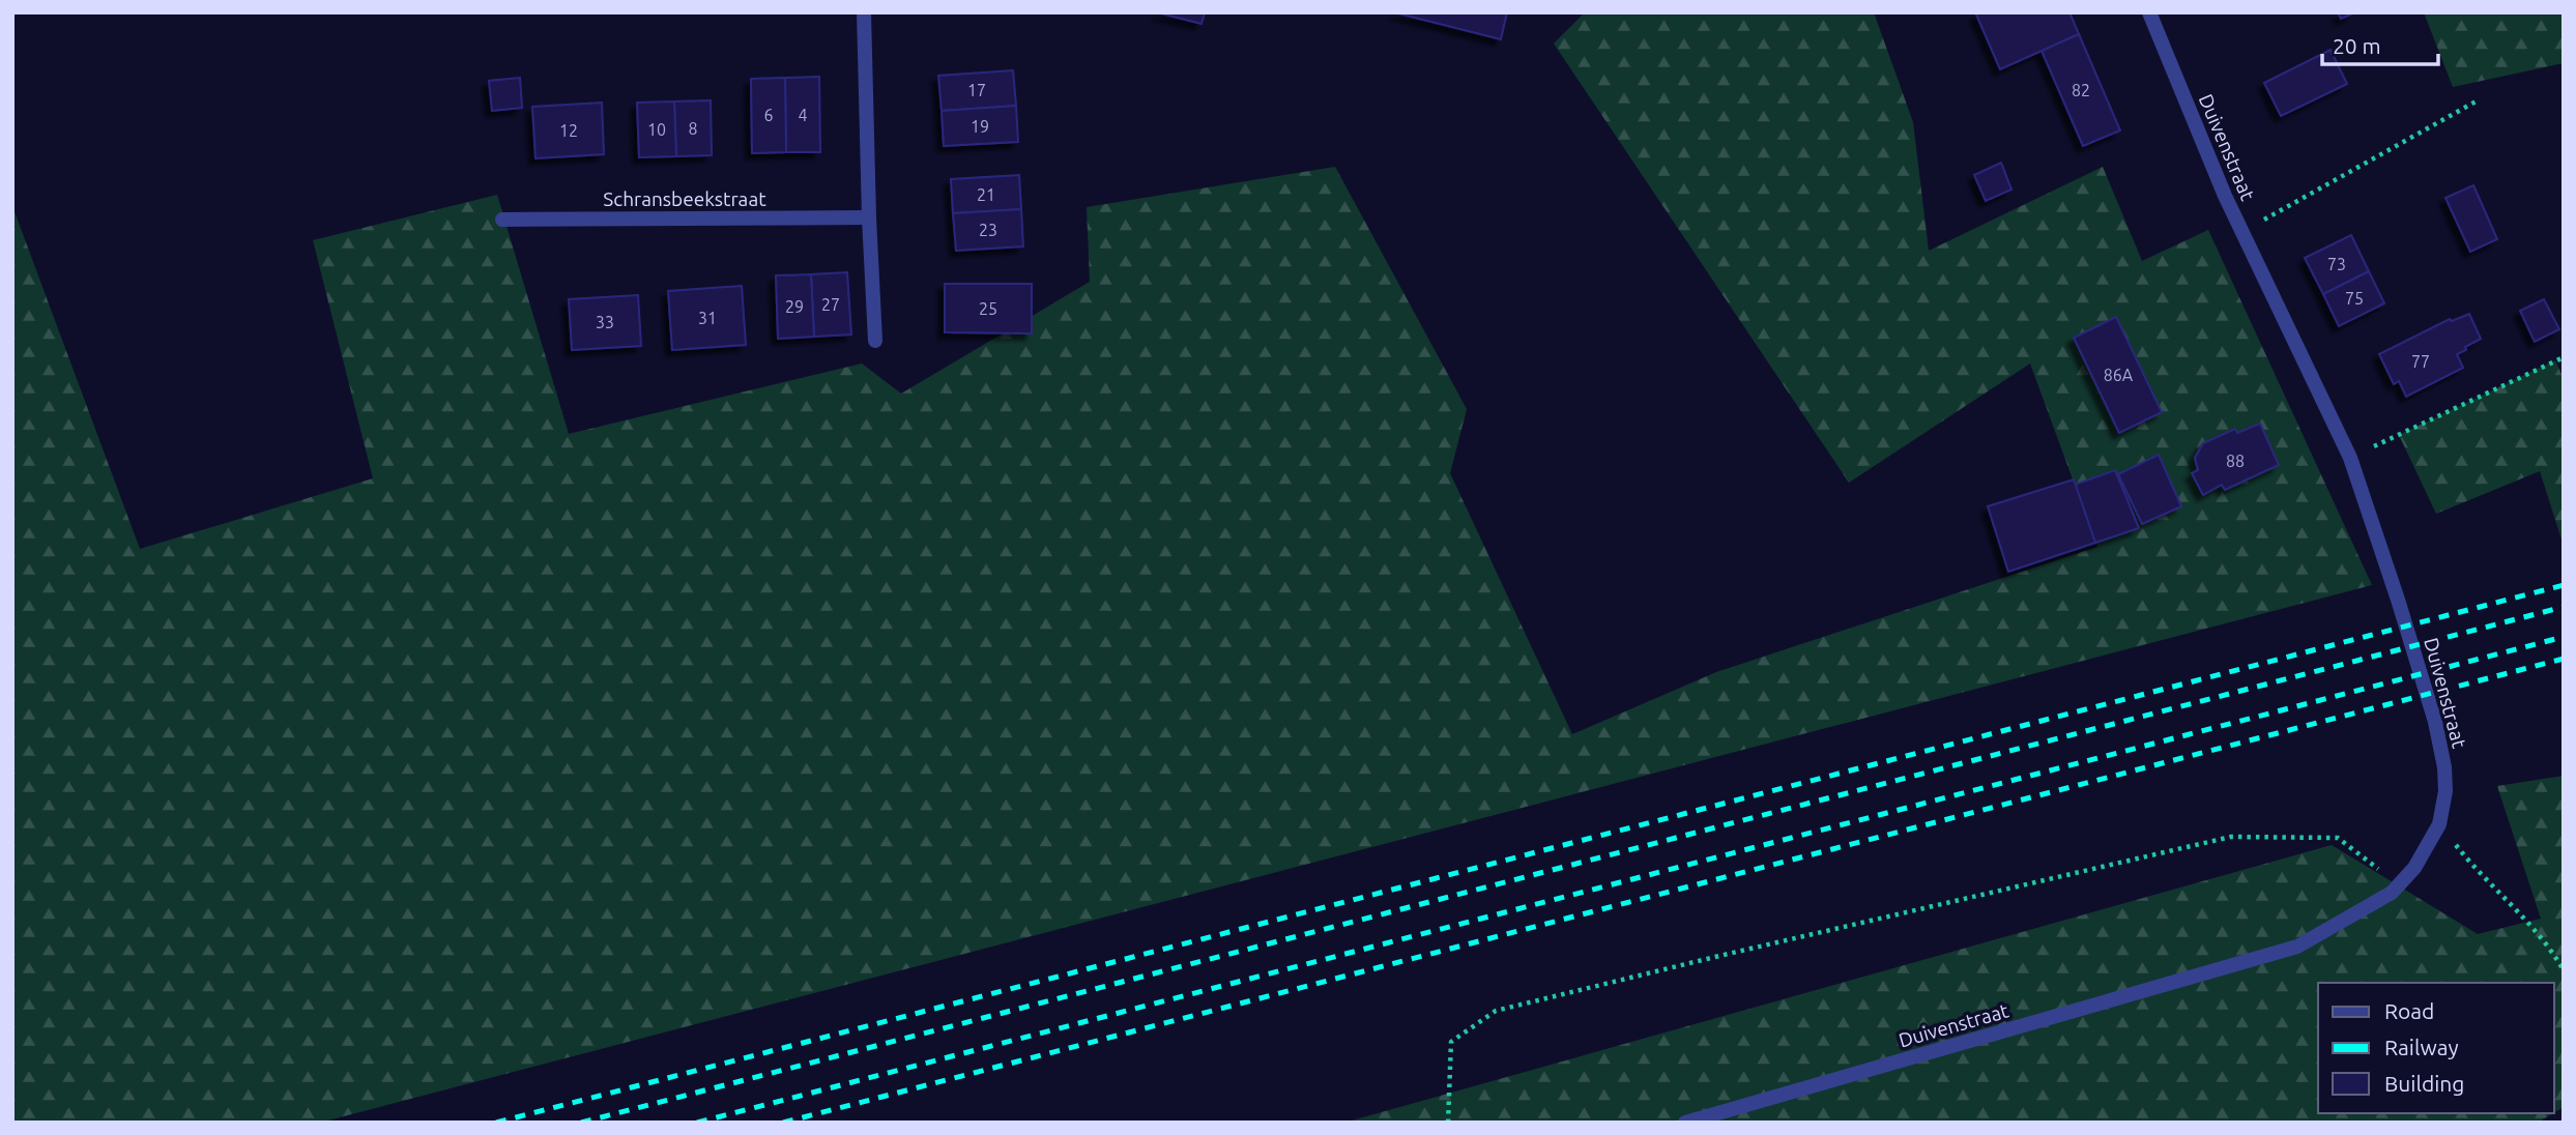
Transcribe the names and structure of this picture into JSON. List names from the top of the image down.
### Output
{
  "streets": {
    "street": ["Duivenstraat", "Schransbeekstraat"]
  },
  "house_numbers": [
    "17",
    "82",
    "6",
    "4",
    "19",
    "8",
    "10",
    "12",
    "21",
    "23",
    "73",
    "75",
    "27",
    "29",
    "25",
    "31",
    "33",
    "77",
    "86A",
    "88"
  ],
  "legend": ["Road", "Railway", "Building"],
  "scale_bar": "20 m"
}
